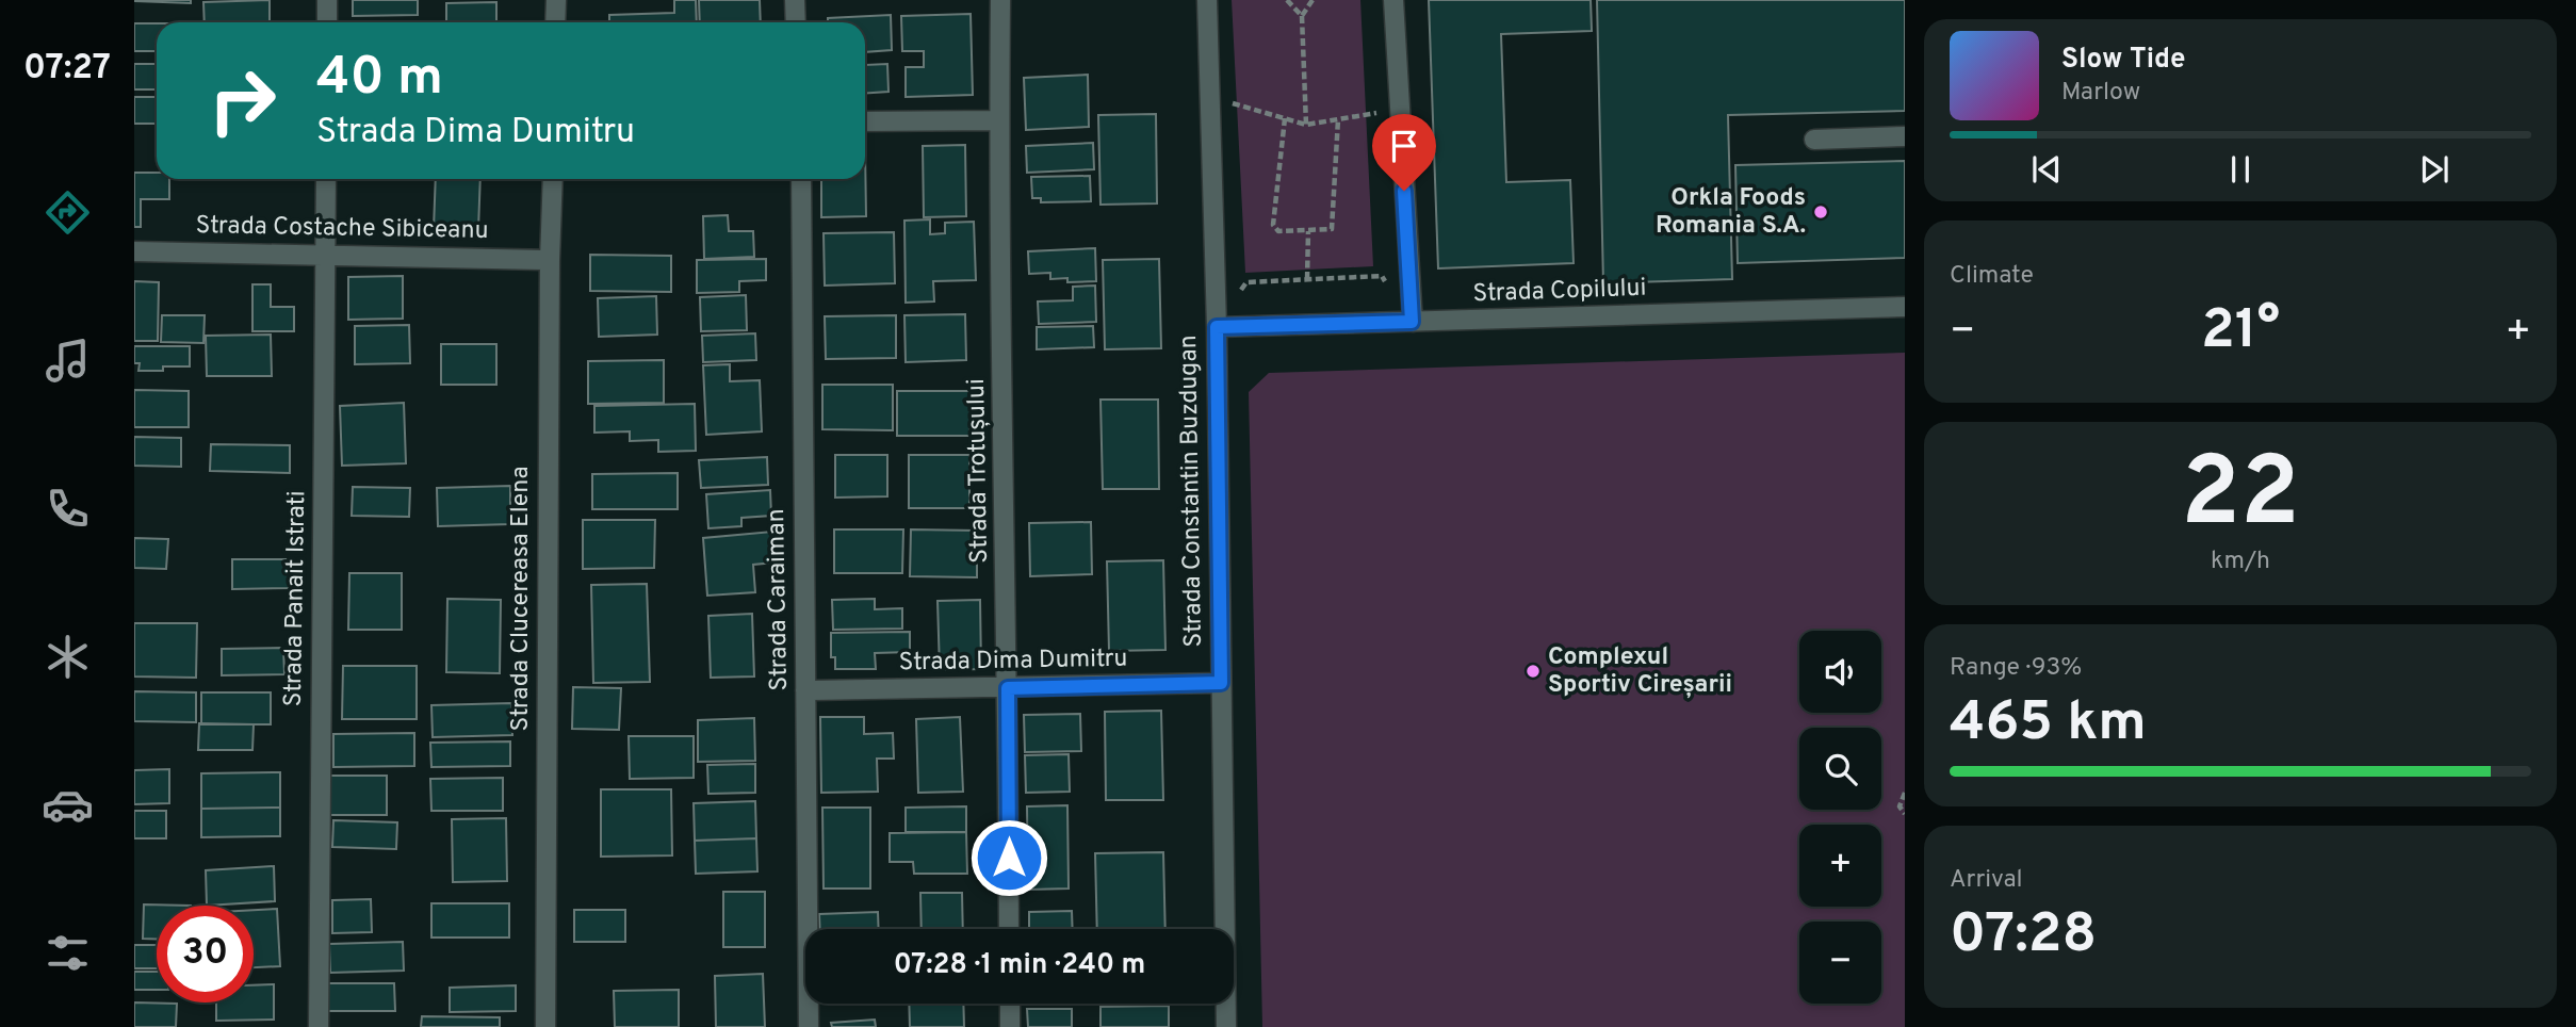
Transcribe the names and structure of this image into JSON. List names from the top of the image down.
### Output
{
  "streets": {
    "street": [
      "Strada Costache Sibiceanu",
      "Strada Copilului",
      "Strada Trotușului",
      "Strada Constantin Buzdugan",
      "Strada Panait Istrati",
      "Strada Clucereasa Elena",
      "Strada Caraiman",
      "Strada Dima Dumitru"
    ]
  },
  "crossings": [
    ["Strada Costache Sibiceanu", "Strada Panait Istrati"],
    ["Strada Costache Sibiceanu", "Strada Clucereasa Elena"],
    ["Strada Copilului", "Strada Constantin Buzdugan"],
    ["Strada Trotușului", "Strada Dima Dumitru"],
    ["Strada Constantin Buzdugan", "Strada Dima Dumitru"],
    ["Strada Caraiman", "Strada Dima Dumitru"]
  ],
  "places": ["Orkla Foods Romania S.A.", "Complexul Sportiv Cireșarii"],
  "page": {
    "tabs": "07:27",
    "turn": ["40 m", "Strada Dima Dumitru"],
    "song": ["Slow Tide", "Marlow"],
    "tile": [
      "Climate",
      ["22", "km/h"],
      ["Range · 93%", "465 km"],
      ["Arrival", "07:28"]
    ],
    "heat": ["−", "21°", "+"],
    "map_buttons": ["+", "−"],
    "limit": "30",
    "trip": "07:28 · 1 min · 240 m"
  }
}
